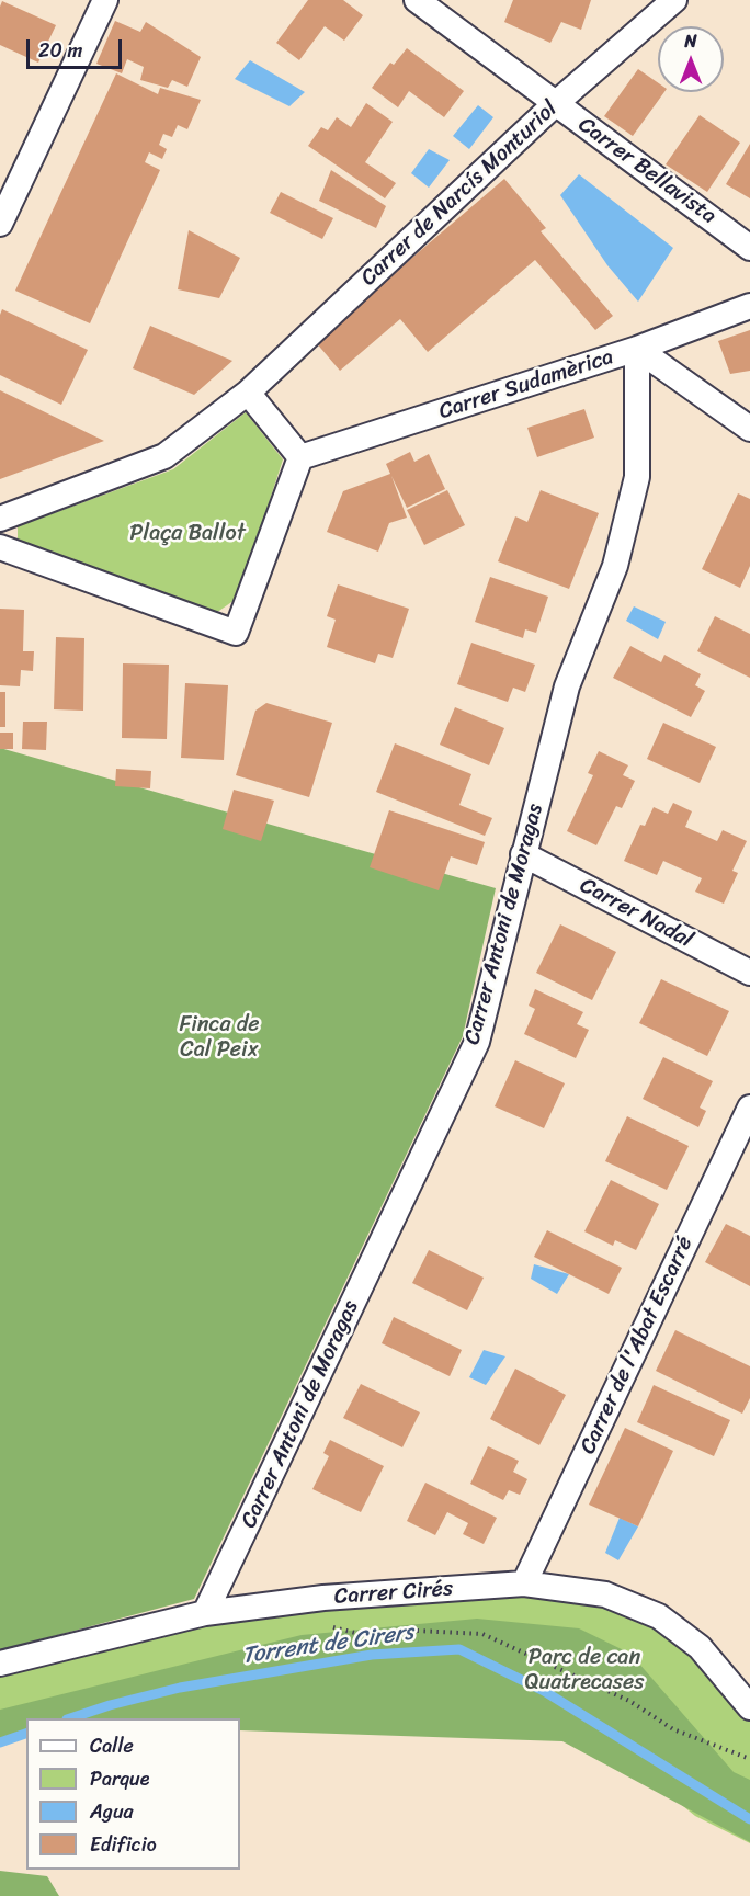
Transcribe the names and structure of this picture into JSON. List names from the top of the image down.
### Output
{
  "streets": {
    "street": [
      "Carrer Bellavista",
      "Carrer de Narcís Monturiol",
      "Carrer Sudamèrica",
      "Carrer Nadal",
      "Carrer Antoni de Moragas",
      "Carrer de l'Abat Escarré",
      "Carrer Cirés"
    ]
  },
  "crossings": [
    ["Carrer Bellavista", "Carrer de Narcís Monturiol"],
    ["Carrer Sudamèrica", "Carrer Antoni de Moragas"],
    ["Carrer Nadal", "Carrer Antoni de Moragas"],
    ["Carrer Antoni de Moragas", "Carrer Cirés"],
    ["Carrer de l'Abat Escarré", "Carrer Cirés"]
  ],
  "water": ["Torrent de Cirers"],
  "parks": ["Plaça Ballot", "Finca de Cal Peix", "Parc de can Quatrecases"],
  "legend": [
    "Calle",
    "Parque",
    "Agua",
    "Edificio"
  ],
  "scale_bar": "20 m",
  "north": "top"
}
